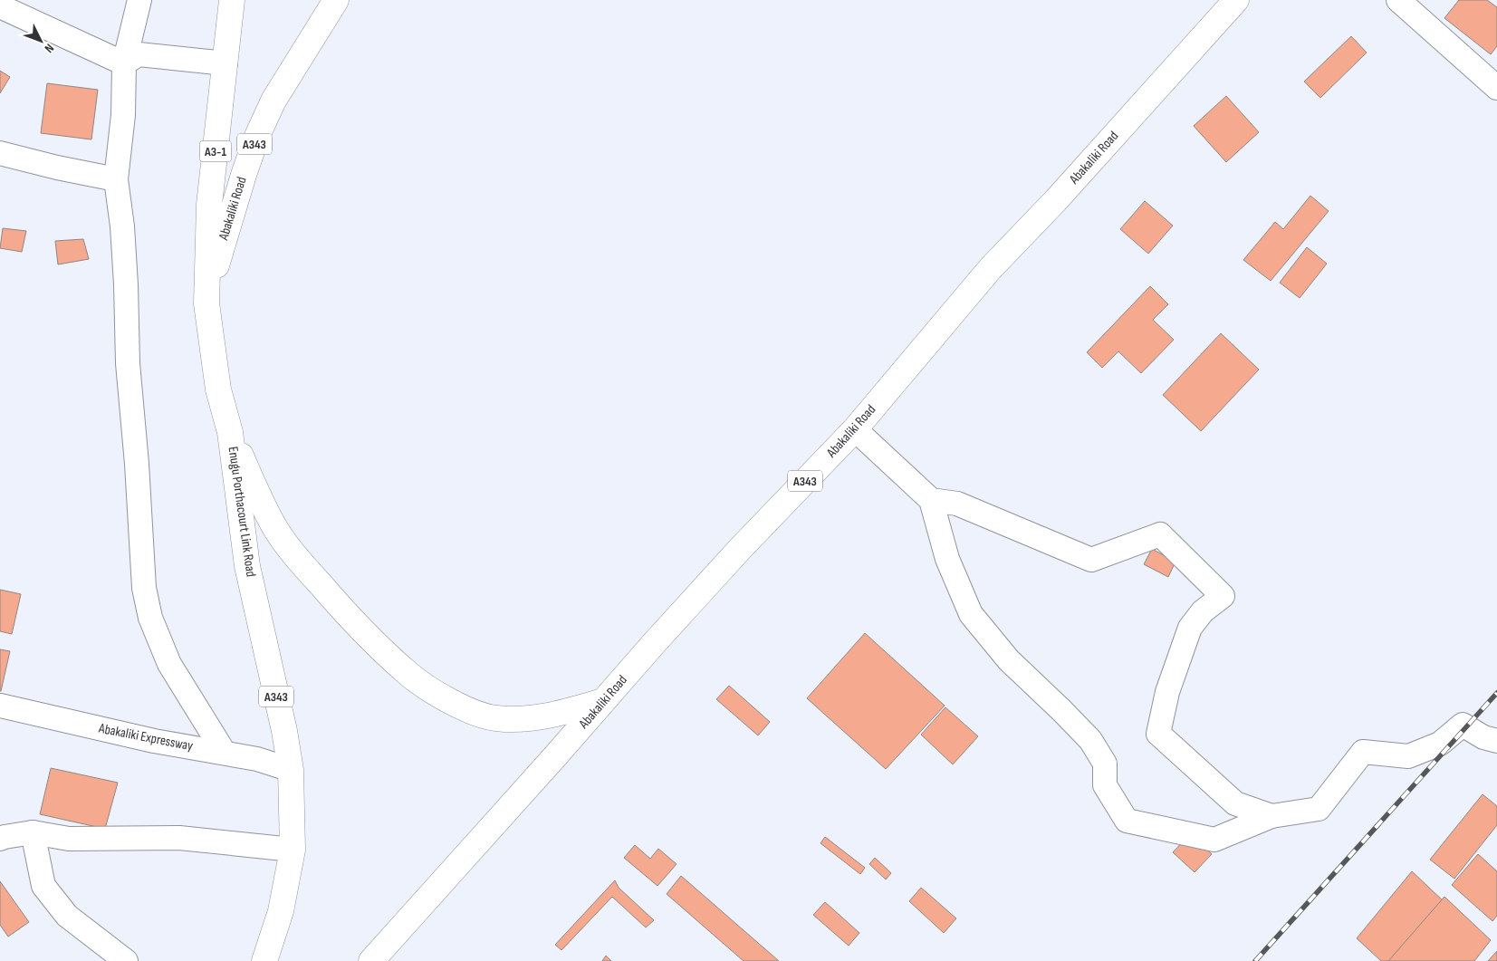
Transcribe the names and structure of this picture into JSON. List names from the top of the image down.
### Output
{
  "streets": {
    "highway": [
      "A343",
      "A3-1",
      "Abakaliki Road",
      "Enugu Porthacourt Link Road"
    ],
    "street": ["Abakaliki Expressway"]
  },
  "crossings": [
    ["A343", "A3-1"],
    ["A343", "Abakaliki Road"],
    ["A343", "Enugu Porthacourt Link Road"],
    ["A3-1", "Abakaliki Road"],
    ["Abakaliki Road", "Enugu Porthacourt Link Road"],
    ["Enugu Porthacourt Link Road", "Abakaliki Expressway"]
  ],
  "north": "bottom right"
}
